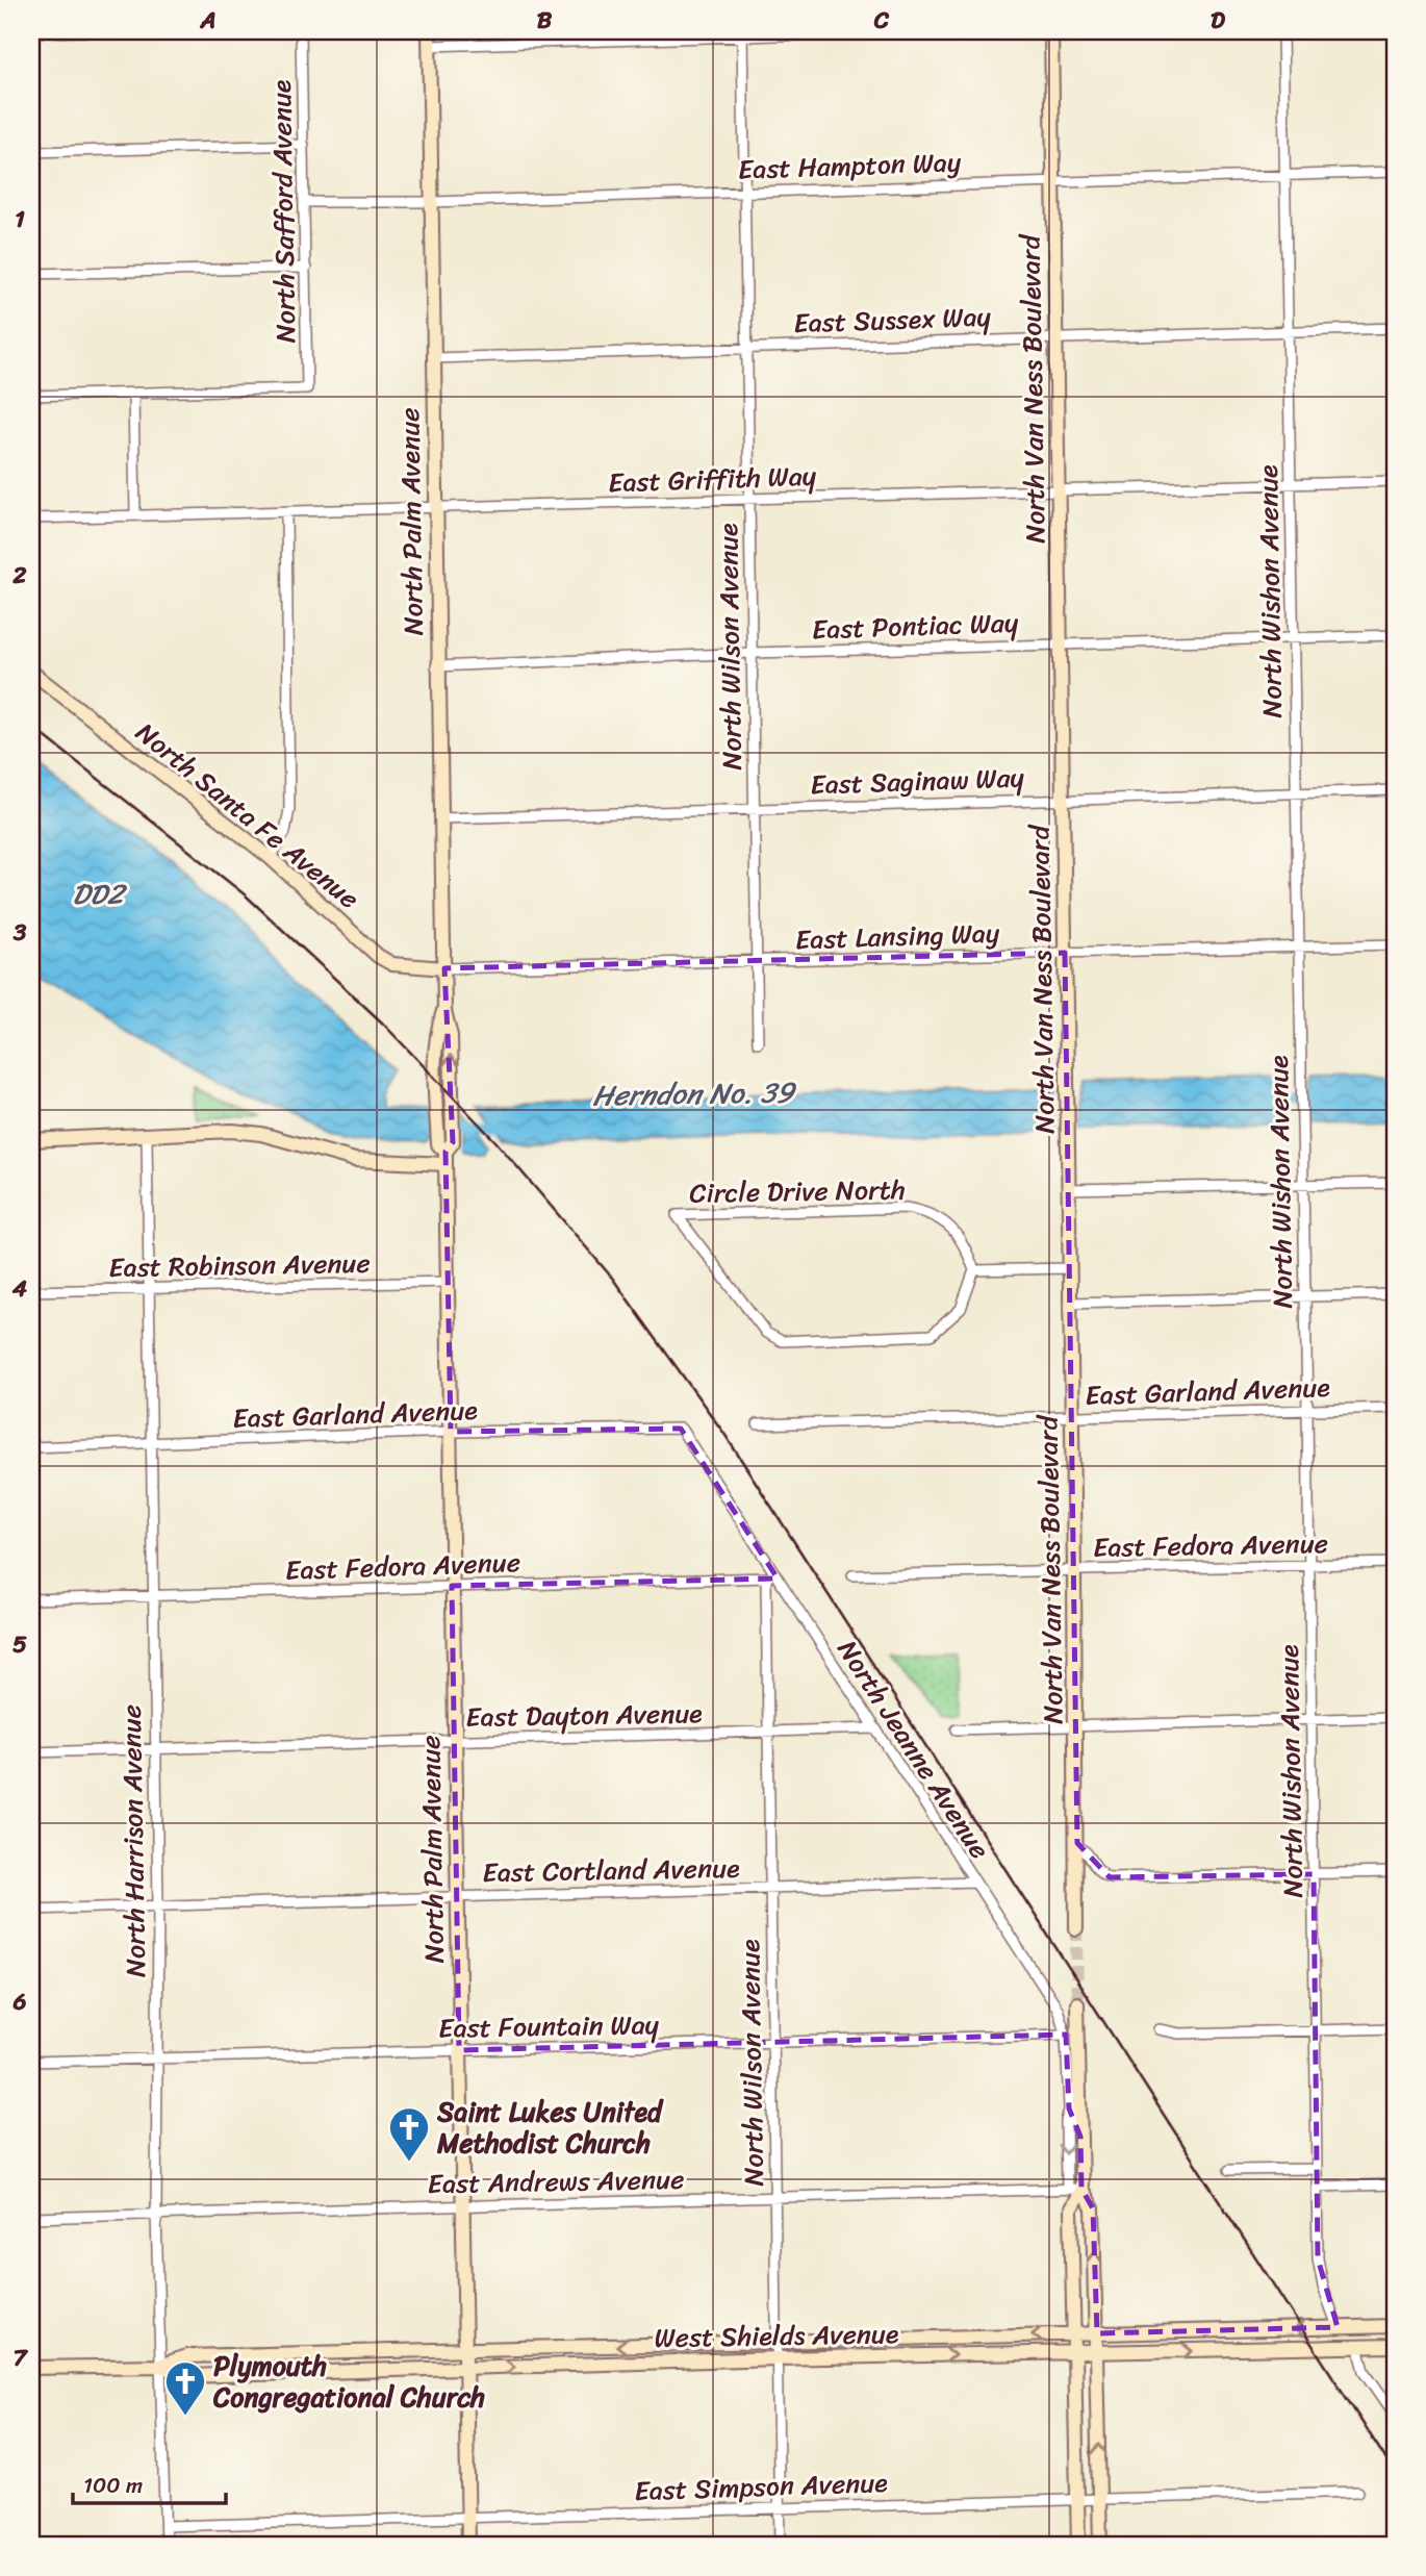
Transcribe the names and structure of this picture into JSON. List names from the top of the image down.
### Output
{
  "streets": {
    "main road": [
      "North Van Ness Boulevard",
      "North Palm Avenue",
      "North Santa Fe Avenue",
      "West Shields Avenue"
    ],
    "street": [
      "East Hampton Way",
      "North Safford Avenue",
      "East Sussex Way",
      "East Griffith Way",
      "North Wishon Avenue",
      "East Pontiac Way",
      "North Wilson Avenue",
      "East Saginaw Way",
      "East Lansing Way",
      "Circle Drive North",
      "East Robinson Avenue",
      "East Garland Avenue",
      "East Fedora Avenue",
      "East Dayton Avenue",
      "North Jeanne Avenue",
      "North Harrison Avenue",
      "East Cortland Avenue",
      "East Fountain Way",
      "East Andrews Avenue",
      "East Simpson Avenue"
    ]
  },
  "crossings": [
    ["East Hampton Way", "North Safford Avenue"],
    ["East Hampton Way", "North Van Ness Boulevard"],
    ["East Hampton Way", "North Palm Avenue"],
    ["East Hampton Way", "North Wishon Avenue"],
    ["East Hampton Way", "North Wilson Avenue"],
    ["East Sussex Way", "North Van Ness Boulevard"],
    ["East Sussex Way", "North Palm Avenue"],
    ["East Sussex Way", "North Wishon Avenue"],
    ["East Sussex Way", "North Wilson Avenue"],
    ["North Van Ness Boulevard", "East Griffith Way"],
    ["North Van Ness Boulevard", "East Pontiac Way"],
    ["North Van Ness Boulevard", "East Saginaw Way"],
    ["North Van Ness Boulevard", "East Lansing Way"],
    ["North Van Ness Boulevard", "East Garland Avenue"],
    ["North Van Ness Boulevard", "East Fedora Avenue"],
    ["East Griffith Way", "North Palm Avenue"],
    ["East Griffith Way", "North Wishon Avenue"],
    ["East Griffith Way", "North Wilson Avenue"],
    ["North Palm Avenue", "East Pontiac Way"],
    ["North Palm Avenue", "East Saginaw Way"],
    ["North Palm Avenue", "North Santa Fe Avenue"],
    ["North Palm Avenue", "East Lansing Way"],
    ["North Palm Avenue", "East Robinson Avenue"],
    ["North Palm Avenue", "East Garland Avenue"],
    ["North Palm Avenue", "East Fedora Avenue"],
    ["North Palm Avenue", "East Dayton Avenue"],
    ["North Palm Avenue", "East Cortland Avenue"],
    ["North Palm Avenue", "East Fountain Way"],
    ["North Palm Avenue", "East Andrews Avenue"],
    ["North Palm Avenue", "West Shields Avenue"],
    ["North Palm Avenue", "East Simpson Avenue"],
    ["North Wishon Avenue", "East Pontiac Way"],
    ["North Wishon Avenue", "East Saginaw Way"],
    ["North Wishon Avenue", "East Lansing Way"],
    ["North Wishon Avenue", "East Garland Avenue"],
    ["North Wishon Avenue", "East Fedora Avenue"],
    ["North Wishon Avenue", "West Shields Avenue"],
    ["East Pontiac Way", "North Wilson Avenue"],
    ["North Wilson Avenue", "East Saginaw Way"],
    ["North Wilson Avenue", "East Lansing Way"],
    ["North Wilson Avenue", "East Fedora Avenue"],
    ["North Wilson Avenue", "East Dayton Avenue"],
    ["North Wilson Avenue", "North Jeanne Avenue"],
    ["North Wilson Avenue", "East Cortland Avenue"],
    ["North Wilson Avenue", "East Fountain Way"],
    ["North Wilson Avenue", "East Andrews Avenue"],
    ["North Wilson Avenue", "West Shields Avenue"],
    ["North Wilson Avenue", "East Simpson Avenue"],
    ["North Santa Fe Avenue", "East Lansing Way"],
    ["East Robinson Avenue", "North Harrison Avenue"],
    ["East Garland Avenue", "North Jeanne Avenue"],
    ["East Garland Avenue", "North Harrison Avenue"],
    ["East Fedora Avenue", "North Jeanne Avenue"],
    ["East Fedora Avenue", "North Harrison Avenue"],
    ["East Dayton Avenue", "North Jeanne Avenue"],
    ["East Dayton Avenue", "North Harrison Avenue"],
    ["North Jeanne Avenue", "East Cortland Avenue"],
    ["North Jeanne Avenue", "East Fountain Way"],
    ["North Jeanne Avenue", "East Andrews Avenue"],
    ["North Harrison Avenue", "East Cortland Avenue"],
    ["North Harrison Avenue", "East Fountain Way"],
    ["North Harrison Avenue", "East Andrews Avenue"],
    ["North Harrison Avenue", "West Shields Avenue"],
    ["North Harrison Avenue", "East Simpson Avenue"]
  ],
  "water": ["DD2", "Herndon No. 39"],
  "places": {
    "church": ["Saint Lukes United Methodist Church", "Plymouth Congregational Church"]
  },
  "scale_bar": "100 m",
  "grid": {
    "columns": [
      "A",
      "B",
      "C",
      "D"
    ],
    "rows": [
      "1",
      "2",
      "3",
      "4",
      "5",
      "6",
      "7"
    ]
  }
}
